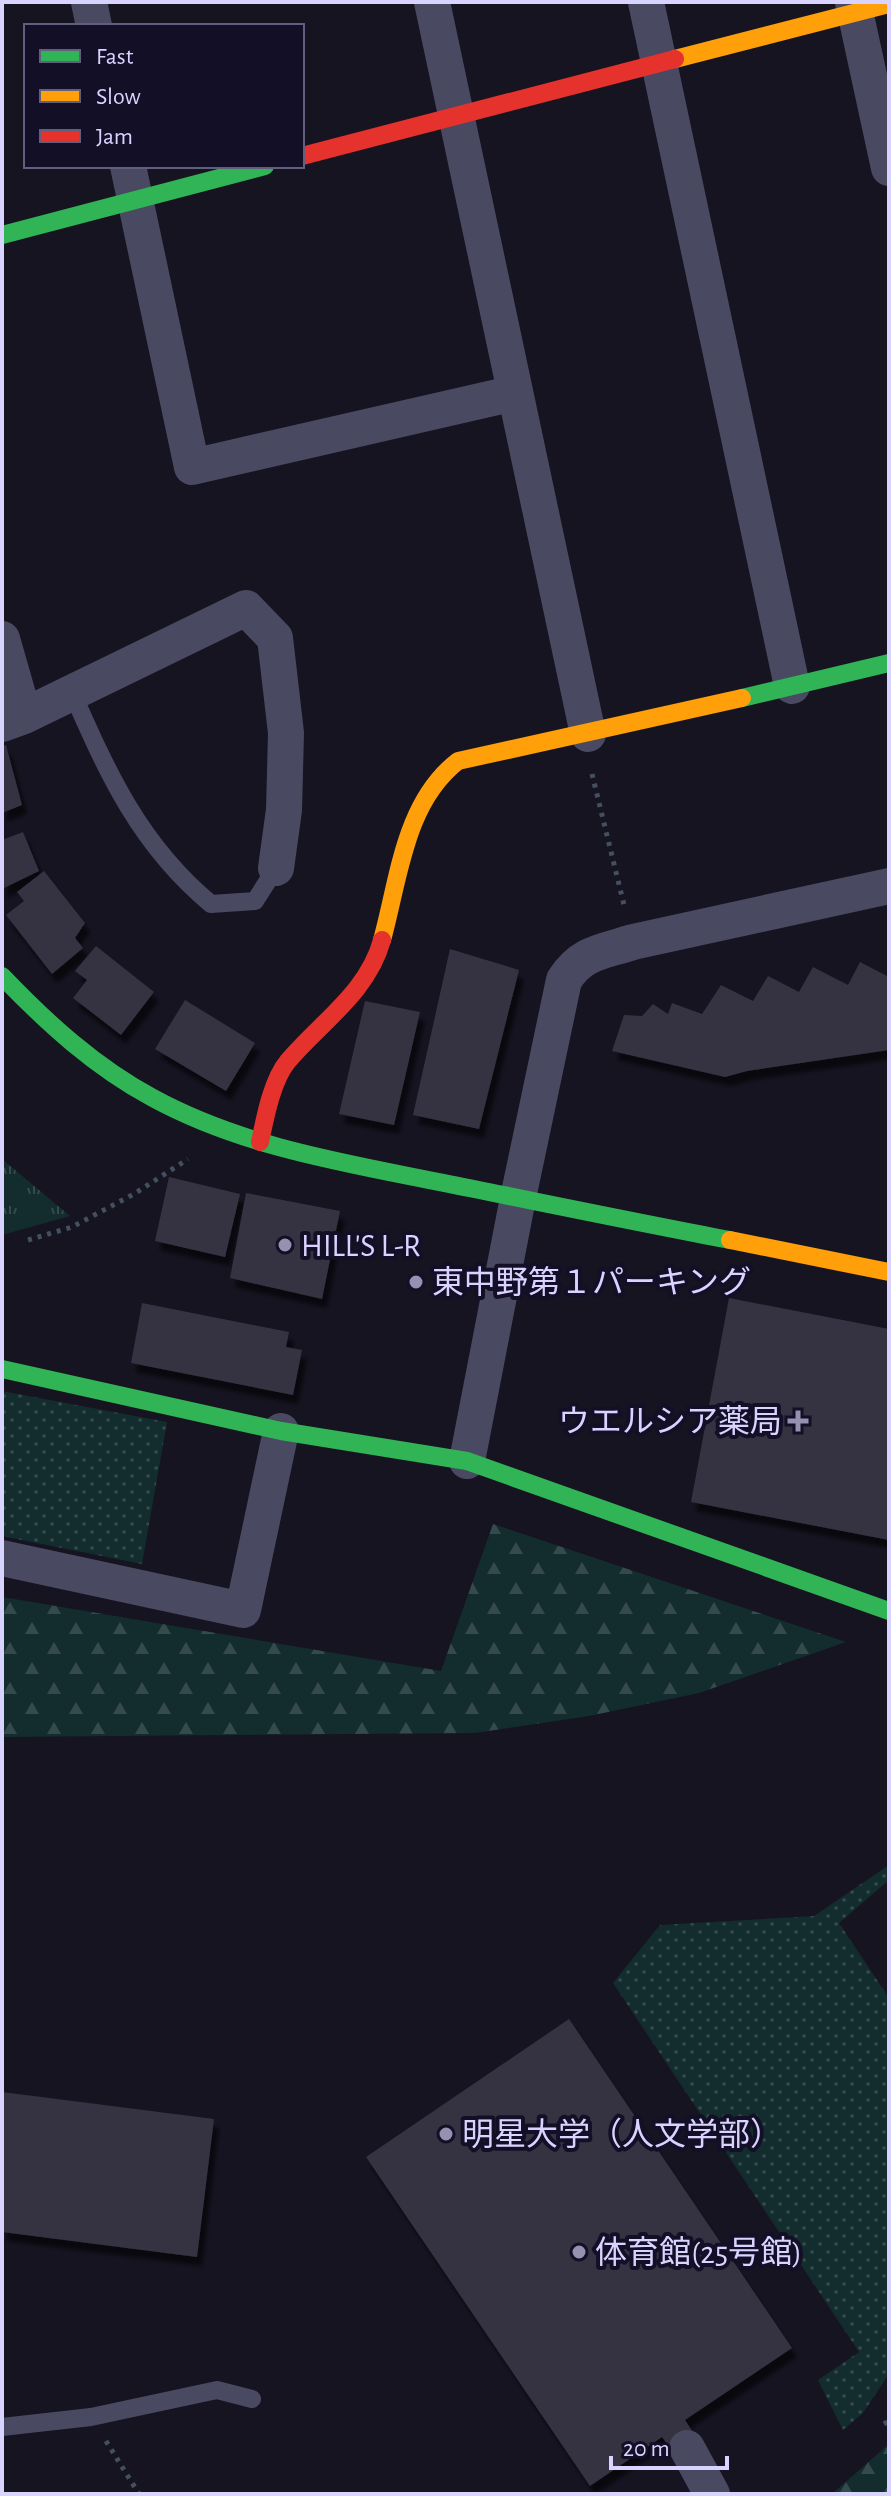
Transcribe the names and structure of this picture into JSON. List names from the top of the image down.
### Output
{
  "places": {
    "other": [
      "HILL'S L-R",
      "東中野第１パーキング",
      "明星大学（人文学部）",
      "体育館(25号館)"
    ],
    "health": ["ウエルシア薬局"]
  },
  "legend": ["Fast", "Slow", "Jam"],
  "scale_bar": "20 m"
}
